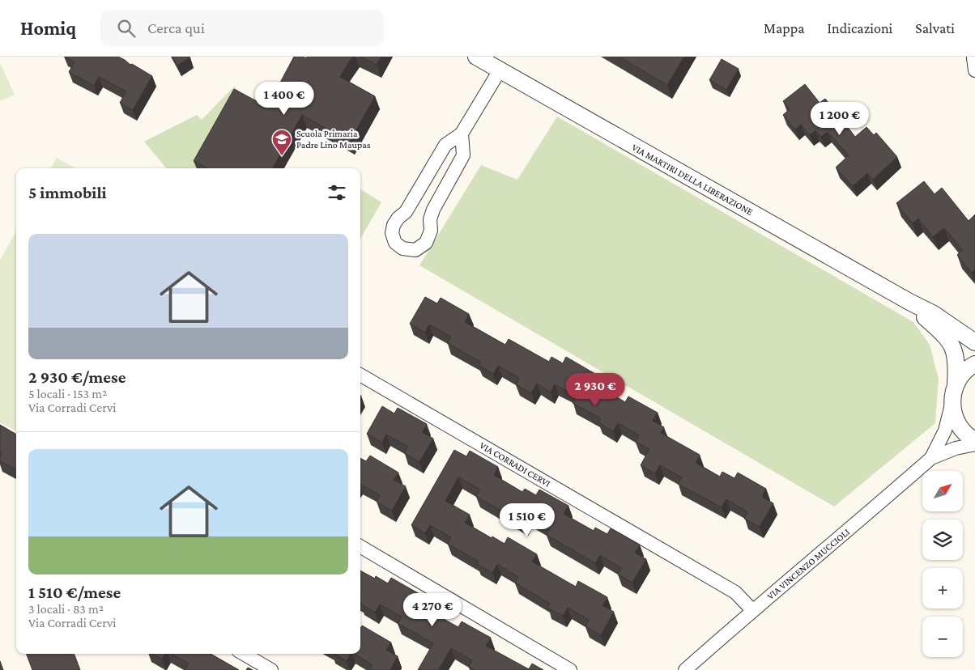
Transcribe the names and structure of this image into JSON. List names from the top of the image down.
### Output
{
  "streets": {
    "street": ["VIA MARTIRI DELLA LIBERAZIONE", "VIA CORRADI CERVI", "VIA VINCENZO MUCCIOLI"]
  },
  "crossings": [
    ["VIA CORRADI CERVI", "VIA VINCENZO MUCCIOLI"]
  ],
  "places": {
    "school or university": ["Scuola Primaria Padre Lino Maupas"]
  },
  "north": "top right",
  "page": {
    "header": "Homiq",
    "search": "Cerca qui",
    "nav": ["Mappa", "Indicazioni", "Salvati"],
    "price": [
      "1 400 €",
      "1 200 €",
      "2 930 €",
      "1 510 €",
      "4 270 €"
    ],
    "heading": "5 immobili",
    "list": [
      {
        "name": "2 930 €/mese",
        "note": "5 locali · 153 m² · Via Corradi Cervi"
      },
      {
        "name": "1 510 €/mese",
        "note": "3 locali · 83 m² · Via Corradi Cervi"
      }
    ],
    "map_buttons": ["+", "−"]
  }
}
